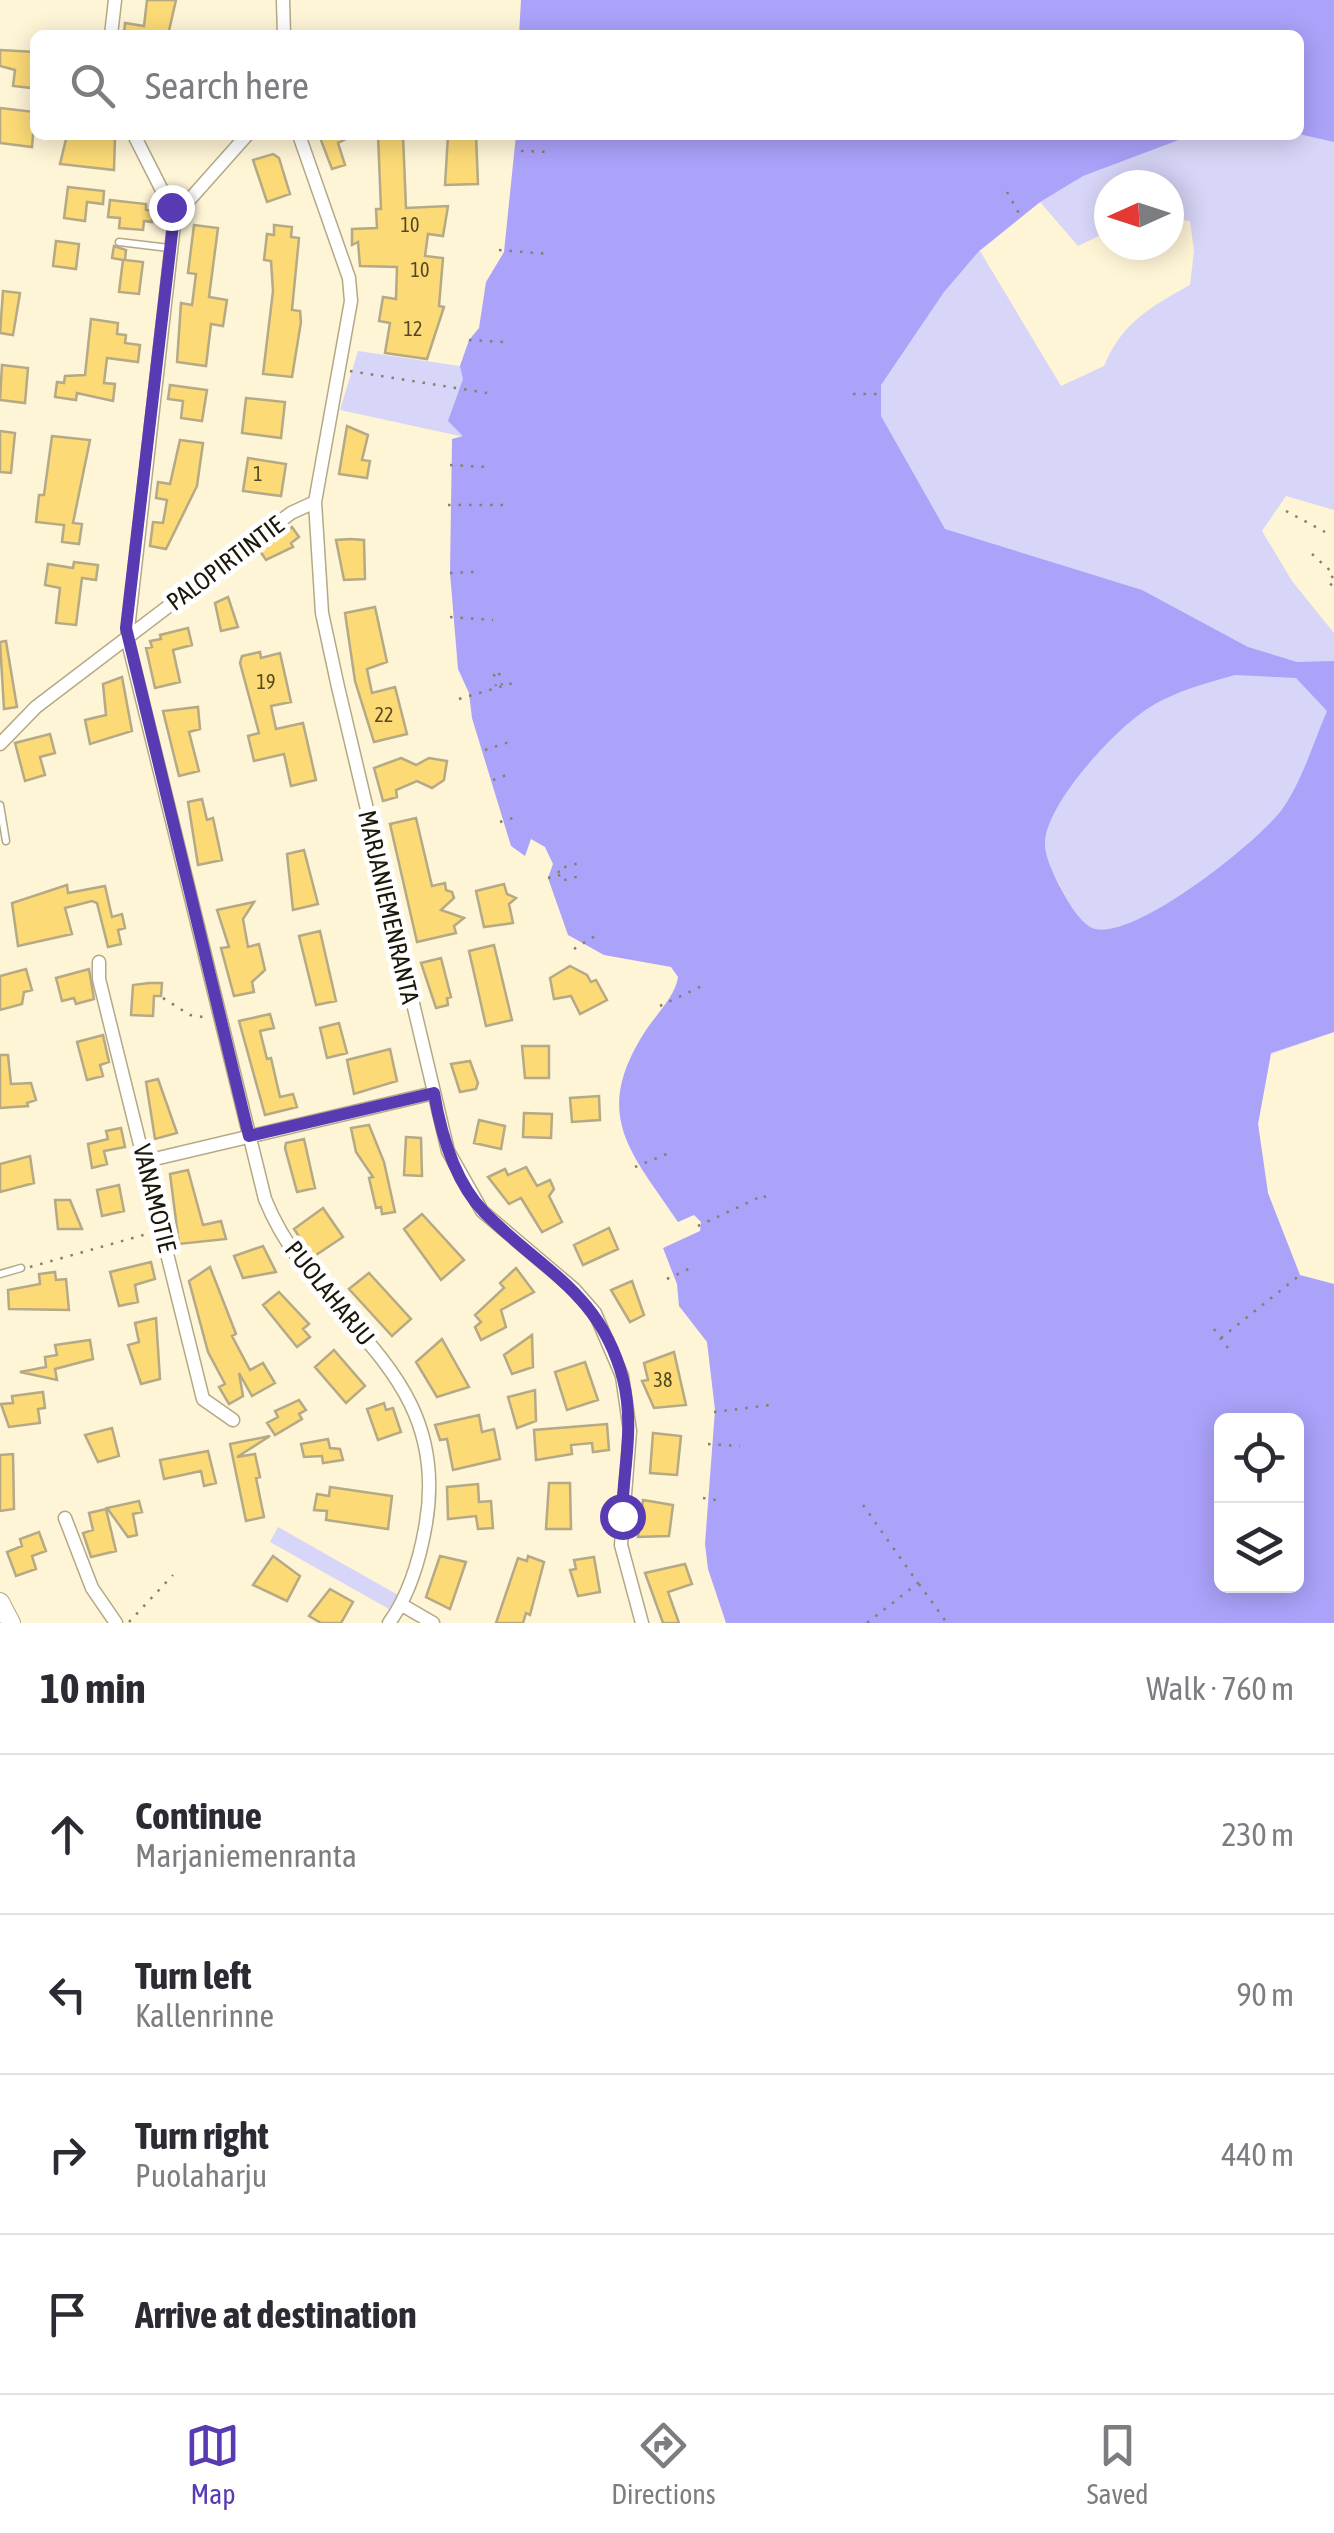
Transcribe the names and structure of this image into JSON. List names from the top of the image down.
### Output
{
  "streets": {
    "street": [
      "PALOPIRTINTIE",
      "MARJANIEMENRANTA",
      "VANAMOTIE",
      "PUOLAHARJU"
    ]
  },
  "crossings": [
    ["PALOPIRTINTIE", "MARJANIEMENRANTA"],
    ["PALOPIRTINTIE", "PUOLAHARJU"]
  ],
  "house_numbers": [
    "10",
    "10",
    "12",
    "1",
    "19",
    "22",
    "38"
  ],
  "north": "left",
  "page": {
    "search": "Search here",
    "heading": ["10 min", "Walk · 760 m"],
    "list": [
      ["Continue", "Marjaniemenranta", "230 m"],
      ["Turn left", "Kallenrinne", "90 m"],
      ["Turn right", "Puolaharju", "440 m"],
      "Arrive at destination"
    ],
    "nav": ["Map", "Directions", "Saved"]
  }
}
